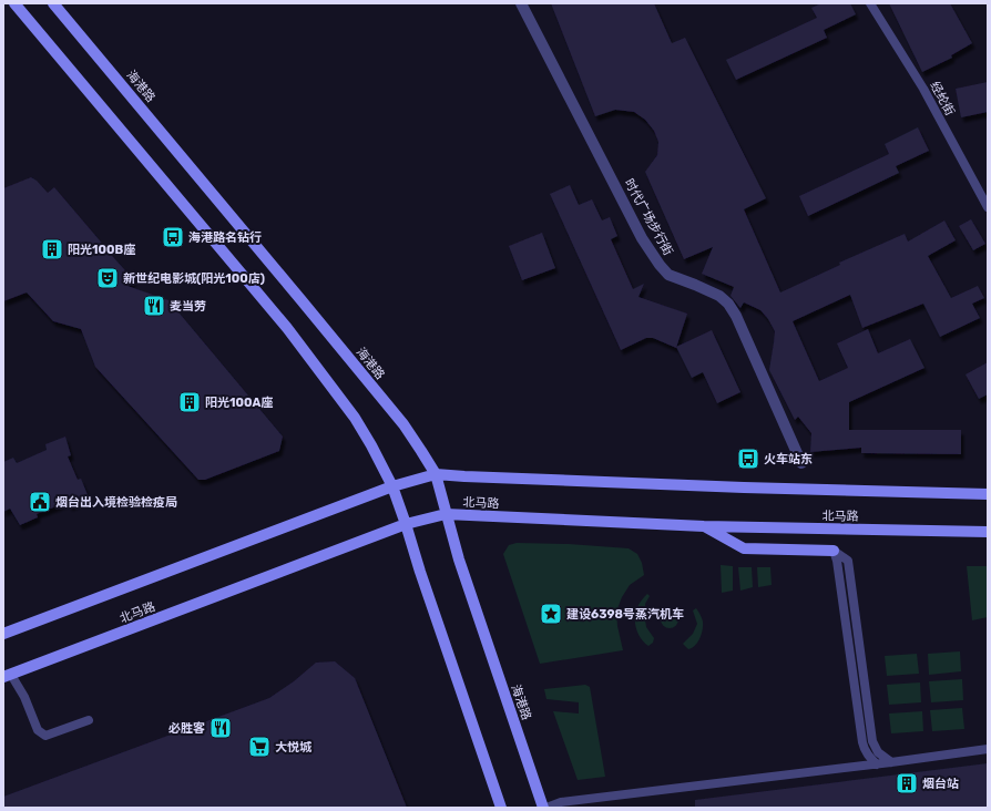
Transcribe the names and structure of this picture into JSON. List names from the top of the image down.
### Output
{
  "streets": {
    "main road": ["海港路", "北马路"],
    "street": ["时代广场步行街"],
    "lane": ["经纶街"]
  },
  "crossings": [
    ["海港路", "北马路"]
  ],
  "places": {
    "bus stop": ["海港路名钻行", "火车站东"],
    "building": ["阳光100B座", "阳光100A座", "烟台站"],
    "theatre": ["新世纪电影城(阳光100店)"],
    "restaurant": ["麦当劳", "必胜客"],
    "public building": ["烟台出入境检验检疫局"],
    "place": ["建设6398号蒸汽机车"],
    "supermarket": ["大悦城"]
  }
}
